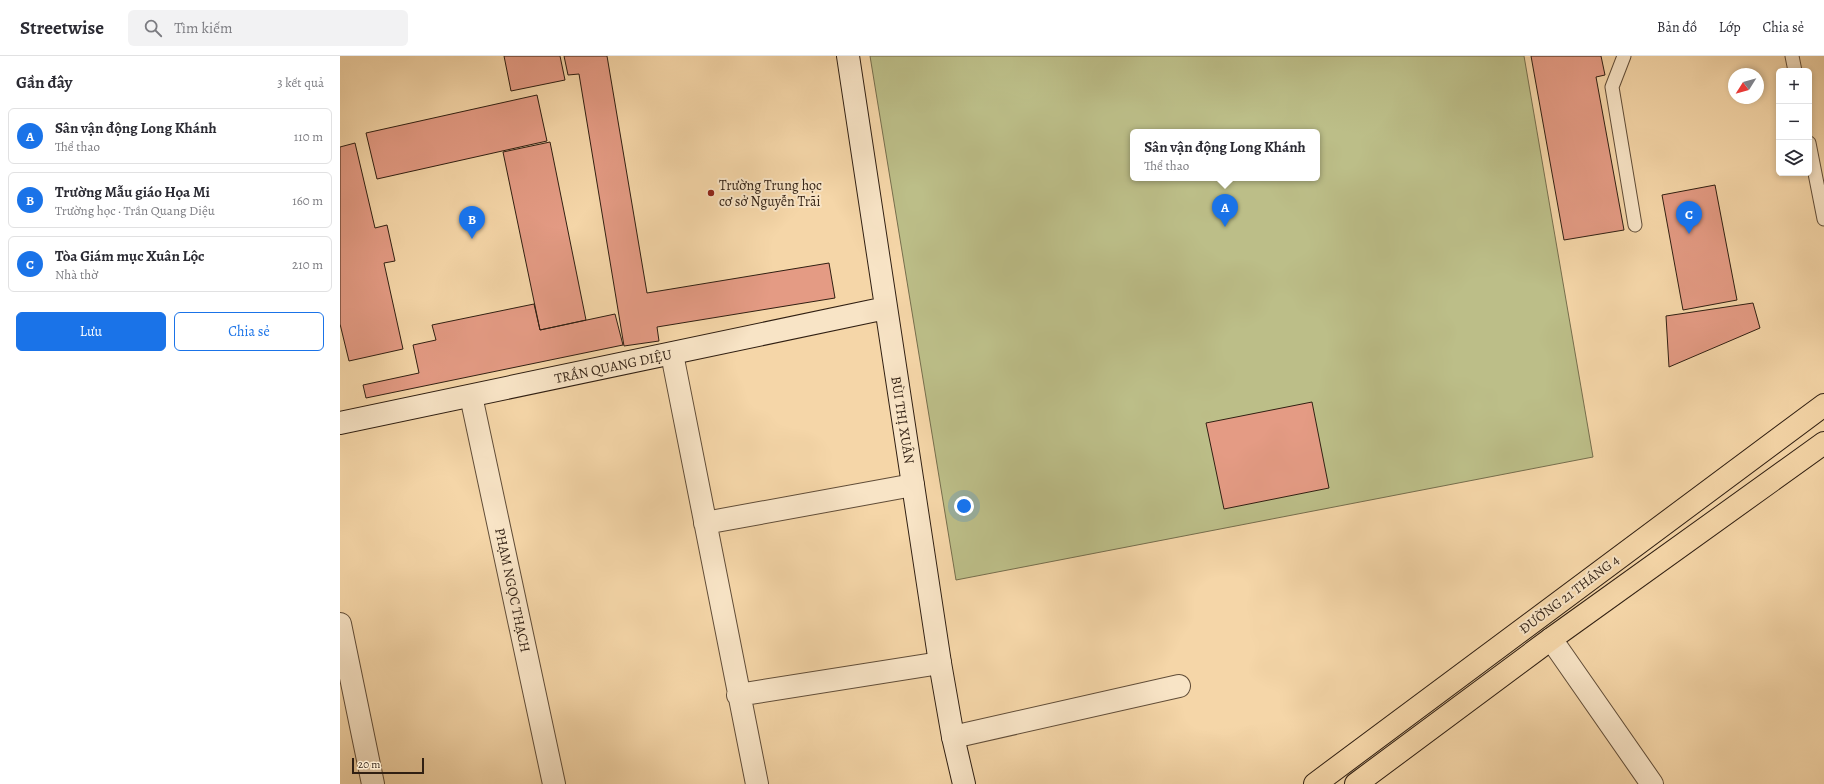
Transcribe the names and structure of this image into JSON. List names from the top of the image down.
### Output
{
  "streets": {
    "highway": ["ĐƯỜNG 21 THÁNG 4"],
    "street": ["TRẦN QUANG DIỆU", "BÙI THỊ XUÂN", "PHẠM NGỌC THẠCH"]
  },
  "crossings": [
    ["TRẦN QUANG DIỆU", "BÙI THỊ XUÂN"],
    ["TRẦN QUANG DIỆU", "PHẠM NGỌC THẠCH"]
  ],
  "places": ["Trường Trung học cơ sở Nguyễn Trãi"],
  "scale_bar": "20 m",
  "north": "bottom left",
  "page": {
    "header": "Streetwise",
    "search": "Tìm kiếm",
    "nav": ["Bản đồ", "Lớp", "Chia sẻ"],
    "heading": ["Gần đây", "3 kết quả"],
    "map_buttons": ["+", "−"],
    "list": [
      {
        "mark": "A",
        "name": "Sân vận động Long Khánh",
        "note": "Thể thao",
        "value": "110 m"
      },
      {
        "mark": "B",
        "name": "Trường Mẫu giáo Họa Mi",
        "note": "Trường học · Trần Quang Diệu",
        "value": "160 m"
      },
      {
        "mark": "C",
        "name": "Tòa Giám mục Xuân Lộc",
        "note": "Nhà thờ",
        "value": "210 m"
      }
    ],
    "popup": ["Sân vận động Long Khánh", "Thể thao"],
    "pins": ["A", "C", "B"],
    "buttons": ["Lưu", "Chia sẻ"],
    "scale": "20 m"
  }
}
